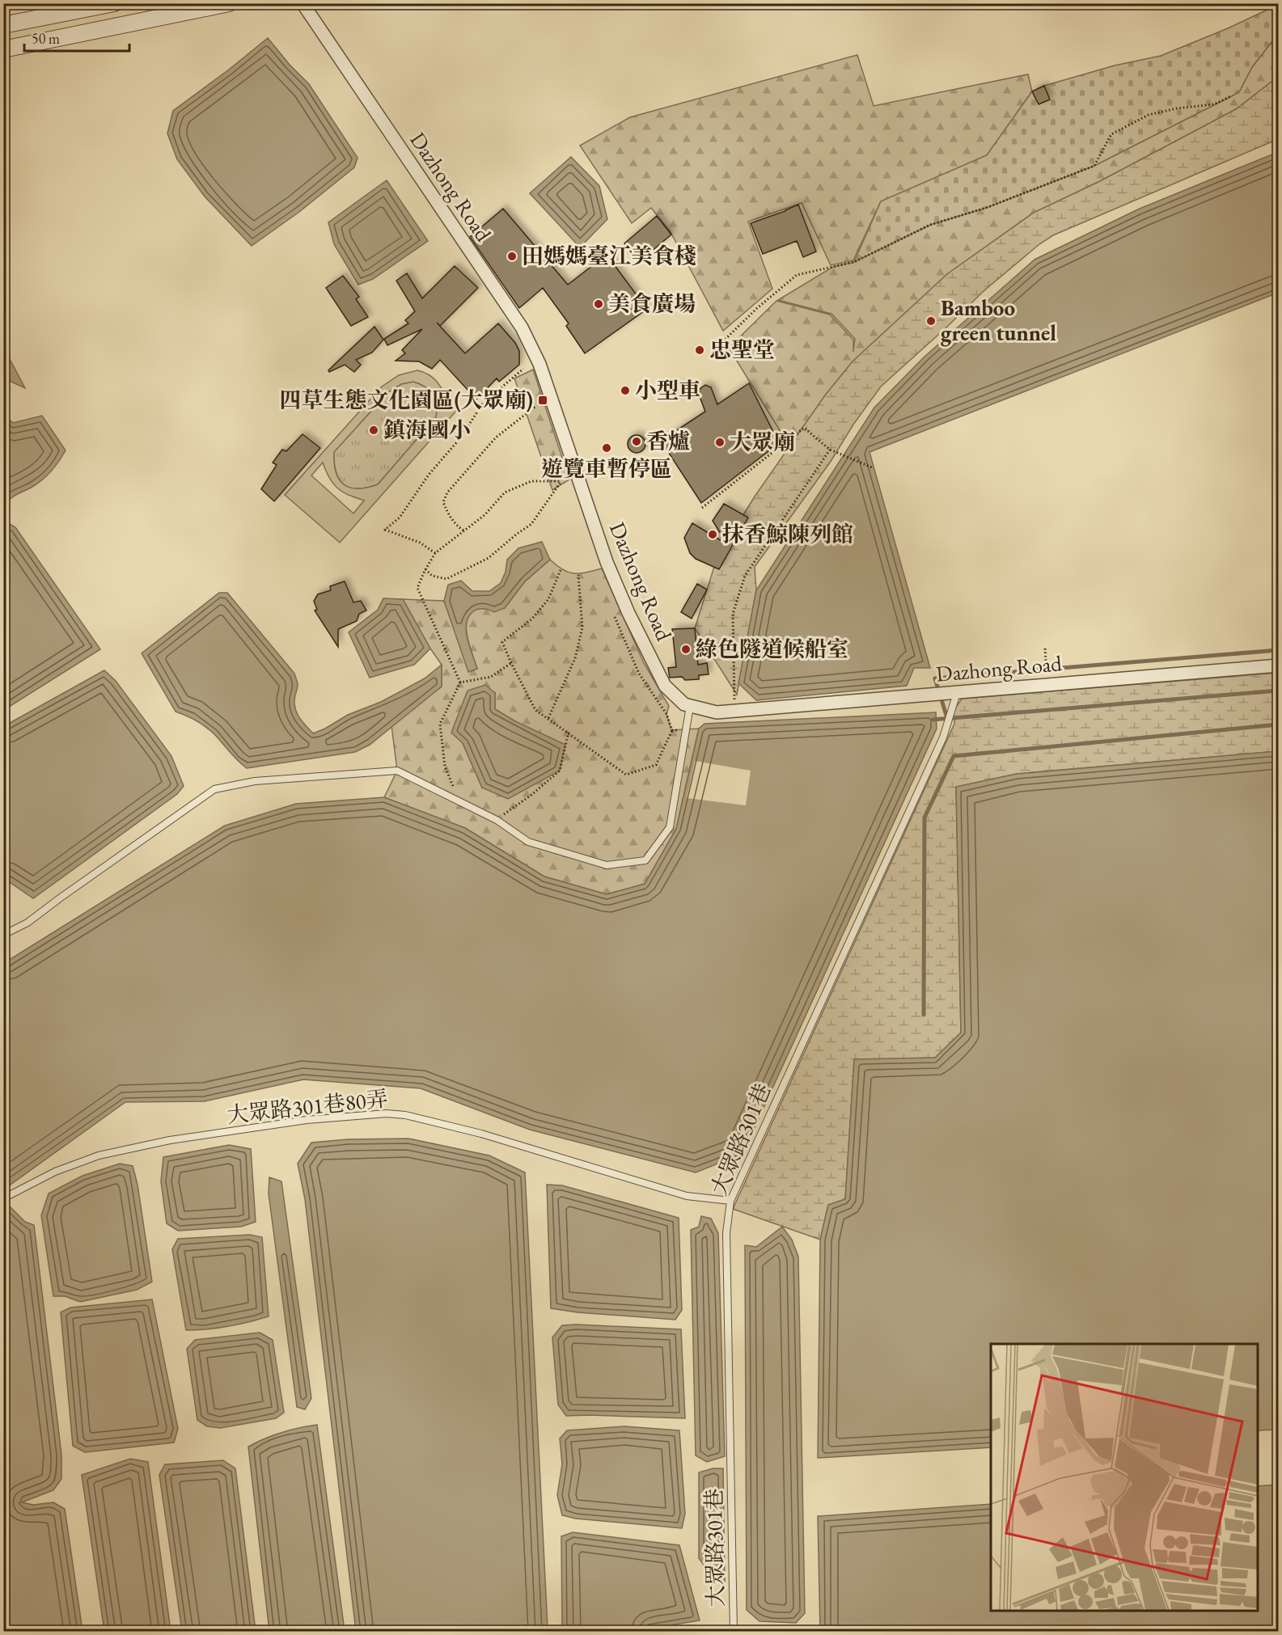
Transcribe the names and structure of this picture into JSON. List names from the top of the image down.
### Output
{
  "streets": {
    "street": ["Dazhong Road"],
    "lane": ["大眾路301巷80弄", "大眾路301巷"]
  },
  "crossings": [
    ["Dazhong Road", "大眾路301巷"],
    ["大眾路301巷80弄", "大眾路301巷"]
  ],
  "places": {
    "other": [
      "田媽媽臺江美食棧",
      "美食廣場",
      "Bamboo green tunnel",
      "忠聖堂",
      "小型車",
      "鎮海國小",
      "香爐",
      "大眾廟",
      "遊覽車暫停區",
      "抹香鯨陳列館",
      "綠色隧道候船室"
    ],
    "transit": ["四草生態文化園區(大眾廟)"]
  },
  "scale_bar": "50 m"
}
